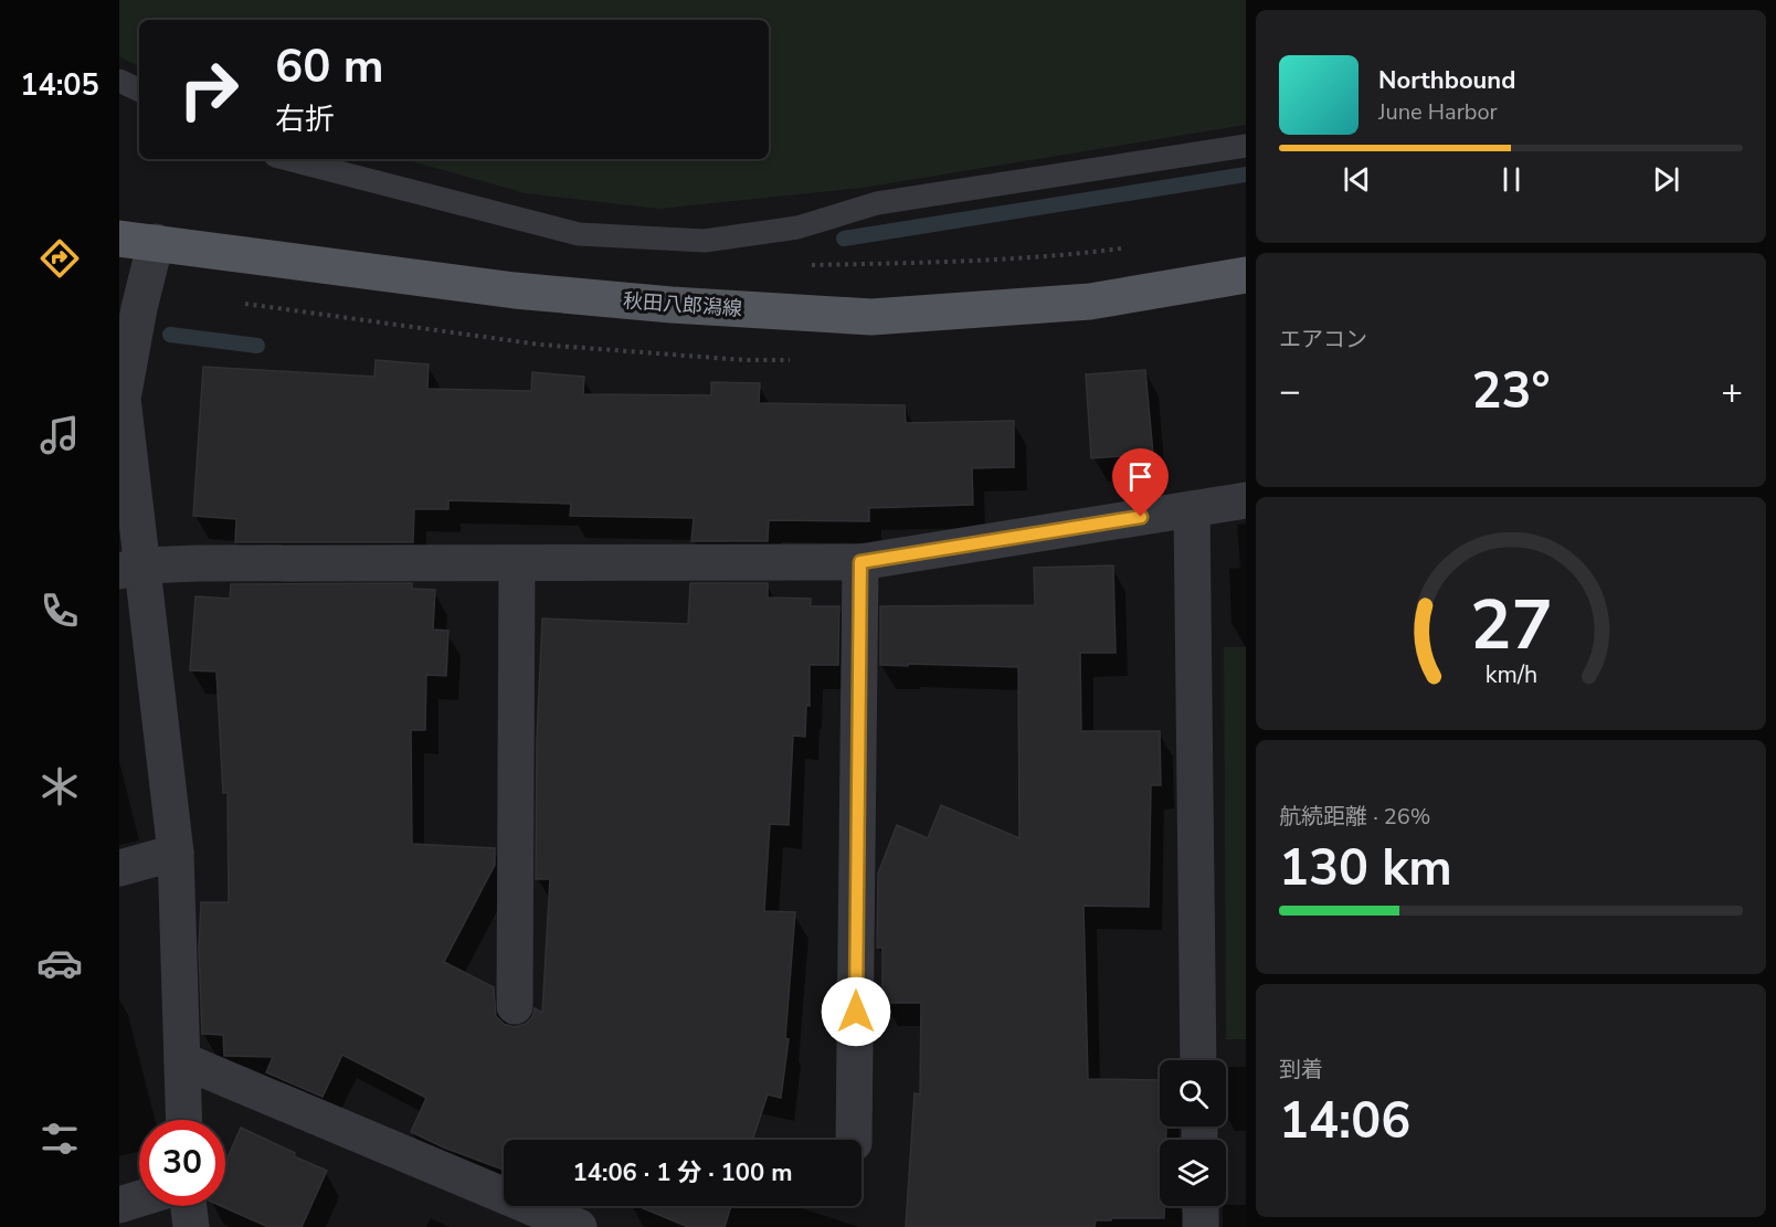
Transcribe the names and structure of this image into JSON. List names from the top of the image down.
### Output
{
  "streets": {
    "main road": ["秋田八郎潟線"]
  },
  "page": {
    "tabs": "14:05",
    "turn": ["60 m", "右折"],
    "song": ["Northbound", "June Harbor"],
    "tile": [
      "エアコン",
      ["航続距離 · 26%", "130 km"],
      ["到着", "14:06"]
    ],
    "heat": ["−", "23°", "+"],
    "limit": "30",
    "trip": "14:06 · 1 分 · 100 m",
    "gauge": ["27", "km/h"]
  }
}
